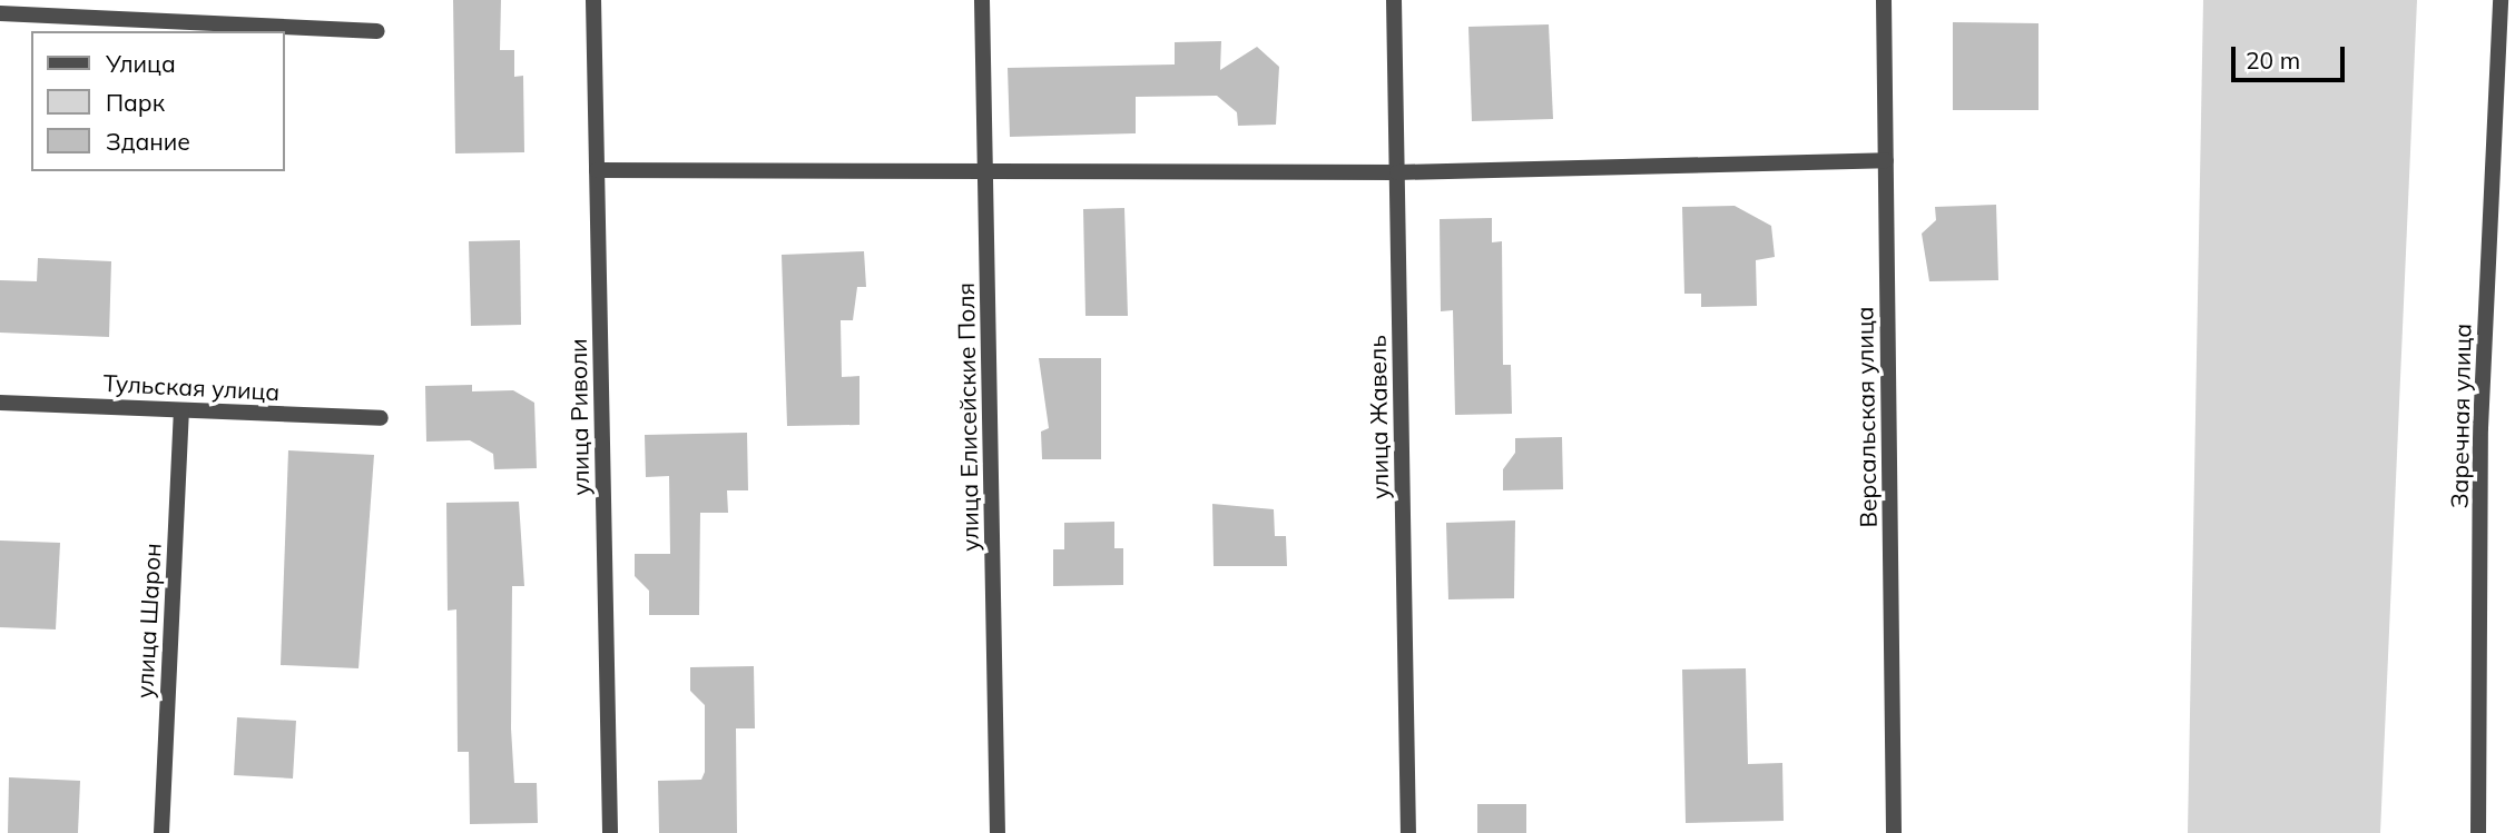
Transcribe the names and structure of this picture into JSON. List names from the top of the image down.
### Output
{
  "streets": {
    "street": [
      "Тульская улица",
      "Заречная улица",
      "улица Риволи",
      "улица Елисейские Поля",
      "улица Жавель",
      "Версальская улица",
      "улица Шарон"
    ]
  },
  "crossings": [
    ["Тульская улица", "улица Шарон"]
  ],
  "legend": ["Улица", "Парк", "Здание"],
  "scale_bar": "20 m"
}
